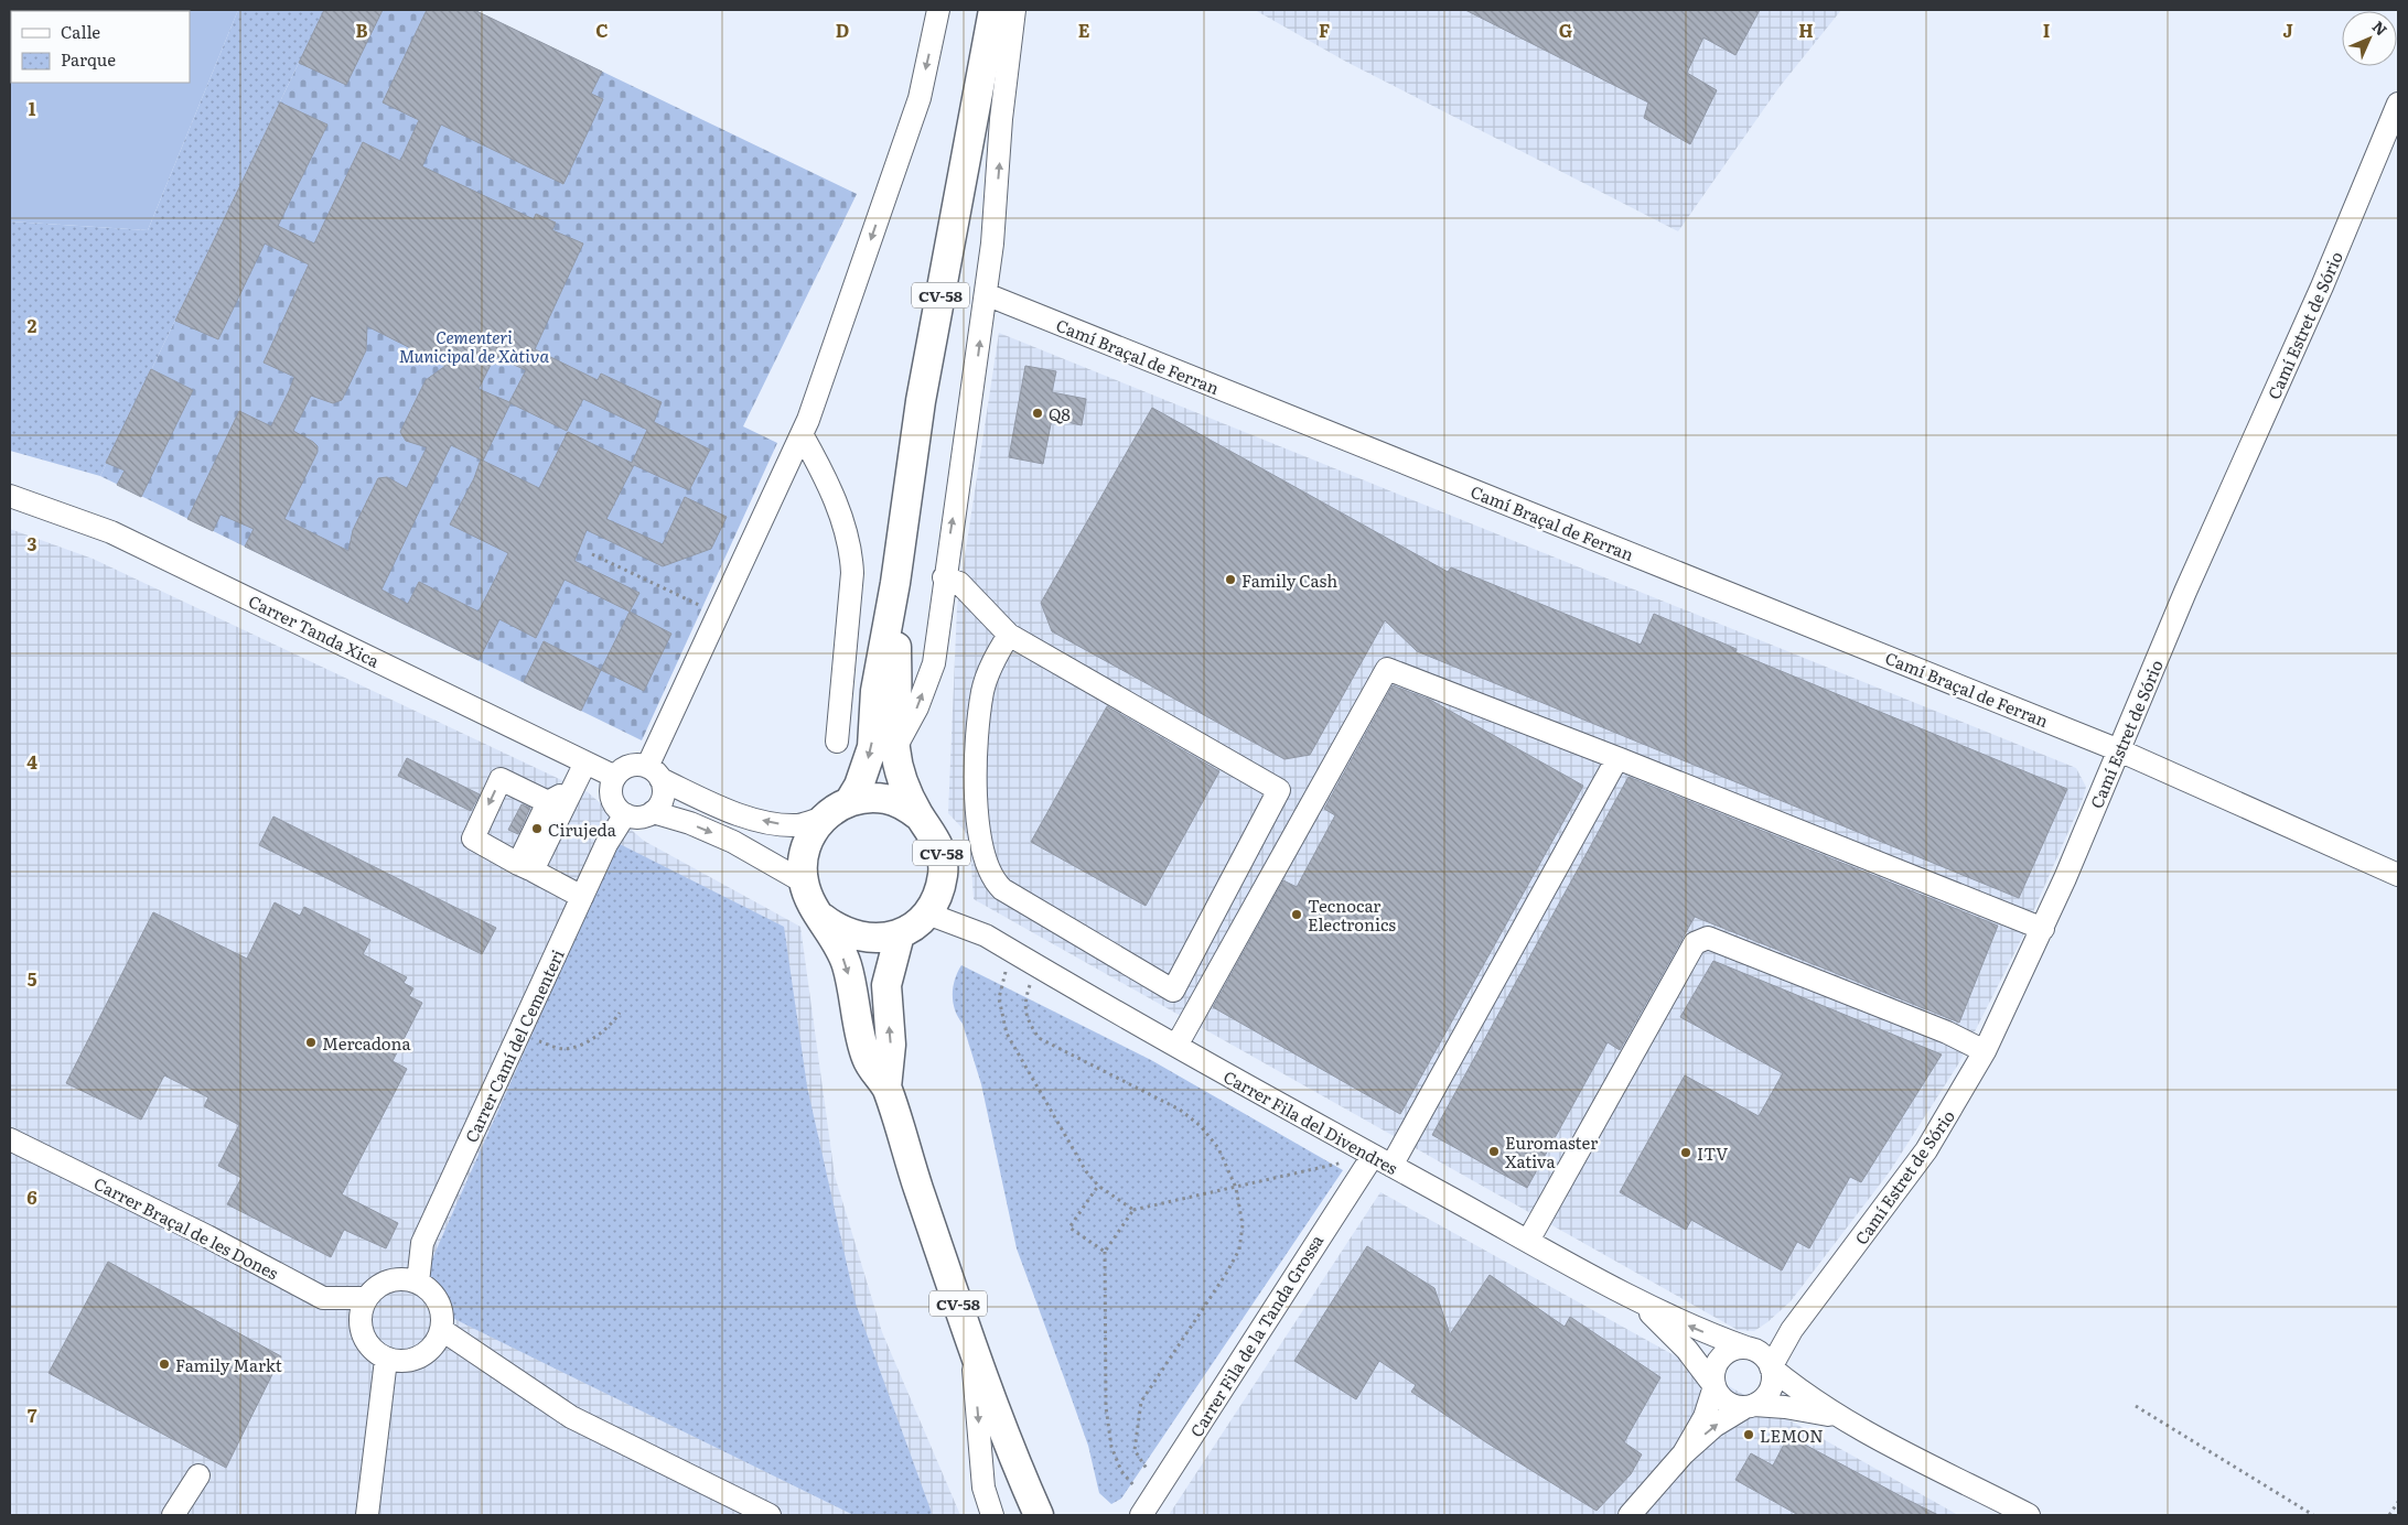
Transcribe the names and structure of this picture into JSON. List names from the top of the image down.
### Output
{
  "streets": {
    "main road": ["CV-58"],
    "street": [
      "Camí Estret de Sório",
      "Camí Braçal de Ferran",
      "Carrer Tanda Xica",
      "Carrer Camí del Cementeri",
      "Carrer Fila del Divendres",
      "Carrer Braçal de les Dones",
      "Carrer Fila de la Tanda Grossa"
    ]
  },
  "crossings": [
    ["CV-58", "Carrer Fila del Divendres"],
    ["Camí Estret de Sório", "Camí Braçal de Ferran"],
    ["Camí Estret de Sório", "Carrer Fila del Divendres"],
    ["Carrer Tanda Xica", "Carrer Camí del Cementeri"],
    ["Carrer Camí del Cementeri", "Carrer Braçal de les Dones"],
    ["Carrer Fila del Divendres", "Carrer Fila de la Tanda Grossa"]
  ],
  "parks": ["Cementeri Municipal de Xàtiva"],
  "places": [
    "Q8",
    "Family Cash",
    "Cirujeda",
    "Tecnocar Electronics",
    "Mercadona",
    "Euromaster Xativa",
    "ITV",
    "Family Markt",
    "LEMON"
  ],
  "legend": ["Calle", "Parque"],
  "north": "top right",
  "grid": {
    "columns": [
      "B",
      "C",
      "D",
      "E",
      "F",
      "G",
      "H",
      "I",
      "J"
    ],
    "rows": [
      "1",
      "2",
      "3",
      "4",
      "5",
      "6",
      "7"
    ]
  }
}
